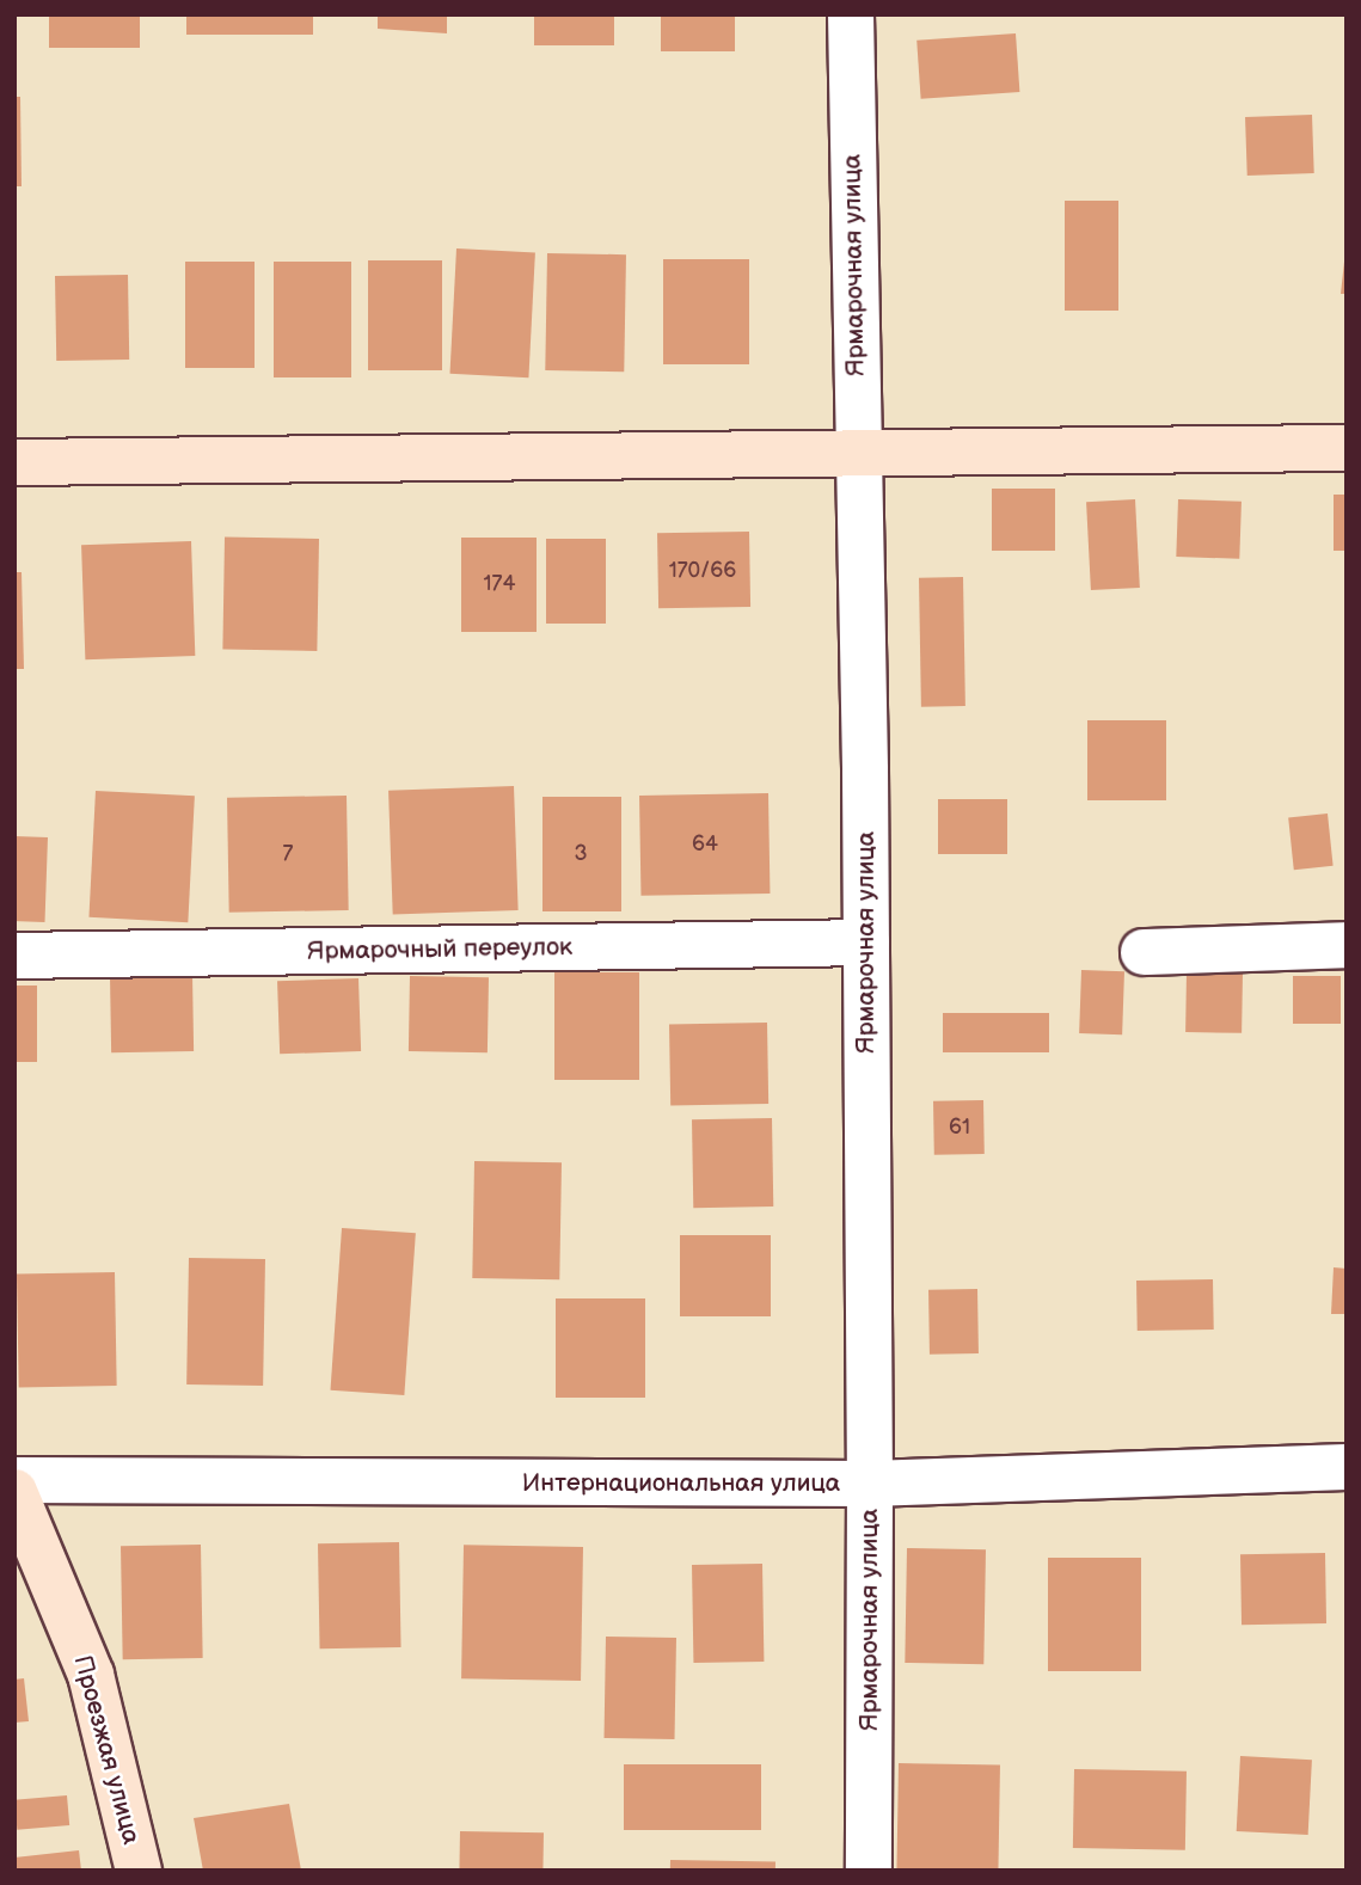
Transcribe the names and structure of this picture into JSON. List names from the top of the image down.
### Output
{
  "streets": {
    "main road": ["Проезжая улица"],
    "street": ["Ярмарочная улица", "Ярмарочный переулок", "Интернациональная улица"]
  },
  "crossings": [
    ["Ярмарочная улица", "Ярмарочный переулок"],
    ["Ярмарочная улица", "Интернациональная улица"]
  ],
  "house_numbers": [
    "170/66",
    "174",
    "64",
    "7",
    "3",
    "61"
  ]
}
